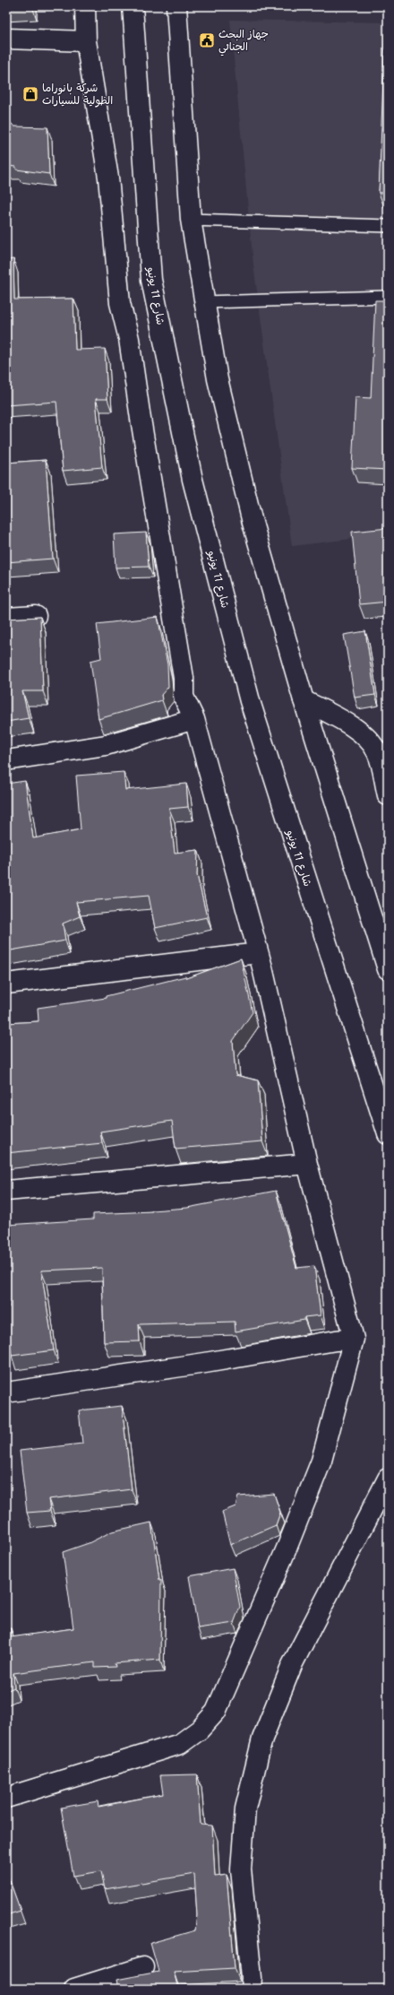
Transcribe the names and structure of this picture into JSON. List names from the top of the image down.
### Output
{
  "streets": {
    "main road": ["شارع 11 يونيو"]
  },
  "places": {
    "public building": ["جهاز البحث الجنائي"],
    "shop": ["شركة بانوراما الظولية للسيارات"]
  }
}
